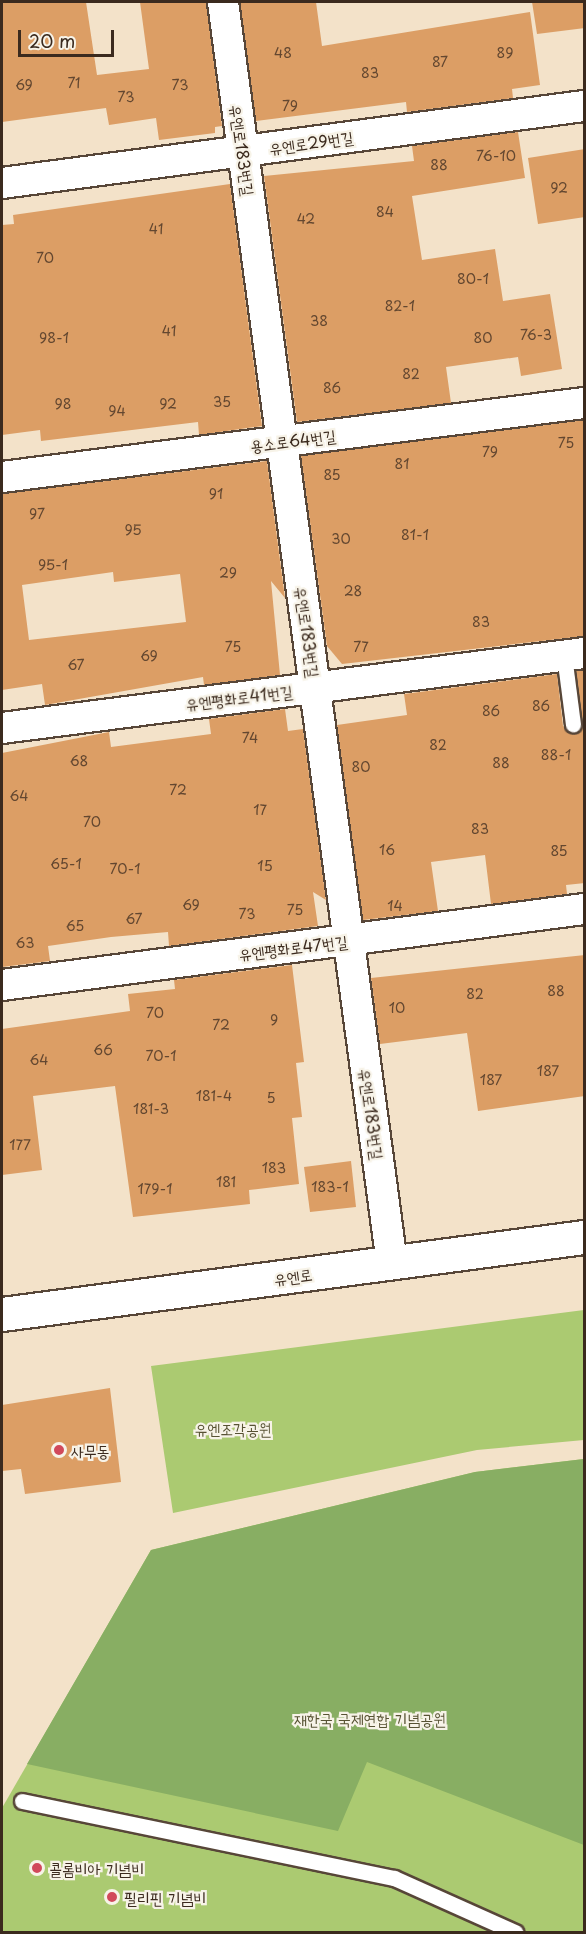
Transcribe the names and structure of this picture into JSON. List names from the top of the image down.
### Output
{
  "streets": {
    "main road": ["유엔로"],
    "street": [
      "유엔로29번길",
      "유엔로183번길",
      "용소로64번길",
      "유엔평화로41번길",
      "유엔평화로47번길"
    ]
  },
  "crossings": [
    ["유엔로29번길", "유엔로183번길"],
    ["유엔로183번길", "용소로64번길"],
    ["유엔로183번길", "유엔평화로41번길"],
    ["유엔로183번길", "유엔평화로47번길"],
    ["유엔로183번길", "유엔로"]
  ],
  "parks": ["유엔조각공원", "재한국 국제연합 기념공원"],
  "places": ["사무동", "콜롬비아 기념비", "필리핀 기념비"],
  "house_numbers": [
    "48",
    "89",
    "87",
    "83",
    "71",
    "69",
    "73",
    "73",
    "79",
    "76-10",
    "88",
    "92",
    "84",
    "42",
    "41",
    "70",
    "80-1",
    "82-1",
    "38",
    "41",
    "76-3",
    "98-1",
    "80",
    "82",
    "86",
    "35",
    "98",
    "92",
    "94",
    "75",
    "79",
    "81",
    "85",
    "91",
    "97",
    "95",
    "81-1",
    "30",
    "95-1",
    "29",
    "28",
    "83",
    "75",
    "77",
    "69",
    "67",
    "86",
    "86",
    "74",
    "82",
    "88-1",
    "68",
    "88",
    "80",
    "72",
    "64",
    "17",
    "70",
    "83",
    "16",
    "85",
    "65-1",
    "15",
    "70-1",
    "69",
    "14",
    "75",
    "73",
    "67",
    "65",
    "63",
    "88",
    "82",
    "10",
    "70",
    "9",
    "72",
    "66",
    "70-1",
    "64",
    "187",
    "187",
    "181-4",
    "5",
    "181-3",
    "177",
    "183",
    "181",
    "183-1",
    "179-1"
  ],
  "scale_bar": "20 m"
}
